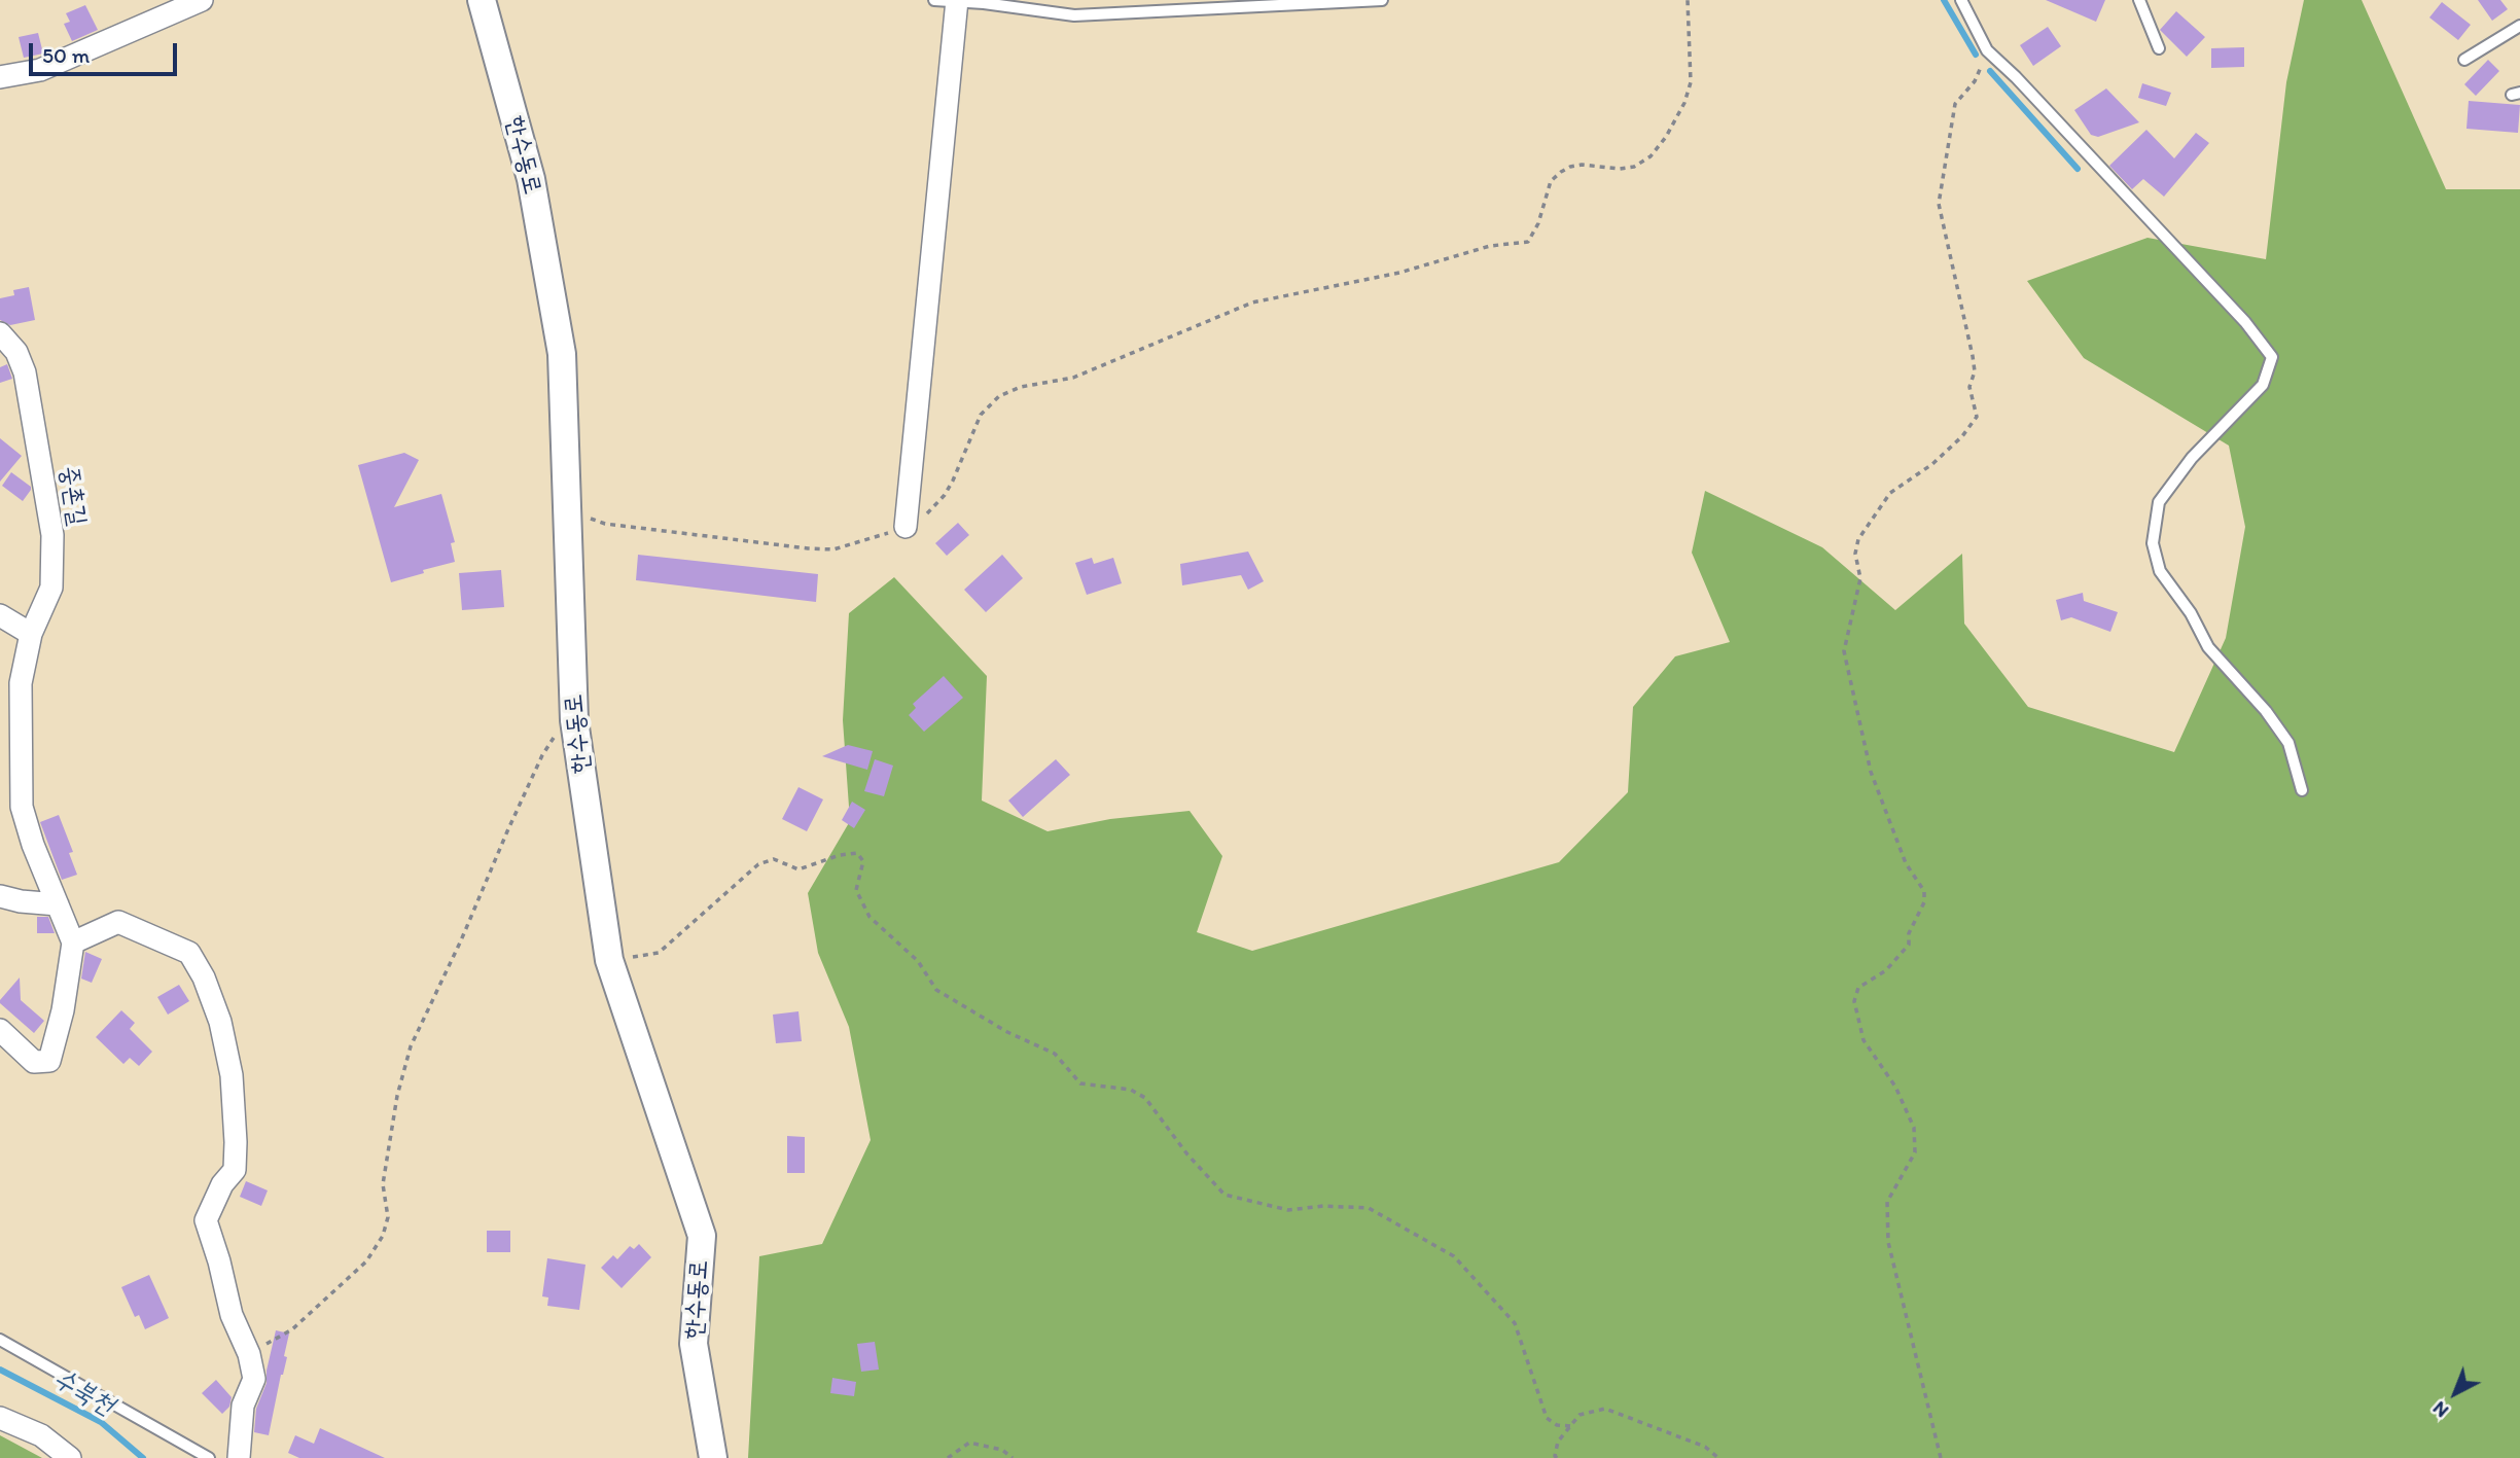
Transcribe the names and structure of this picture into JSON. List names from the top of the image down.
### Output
{
  "streets": {
    "street": ["한수동로", "중촌길"]
  },
  "water": ["수북천"],
  "scale_bar": "50 m",
  "north": "bottom left"
}
